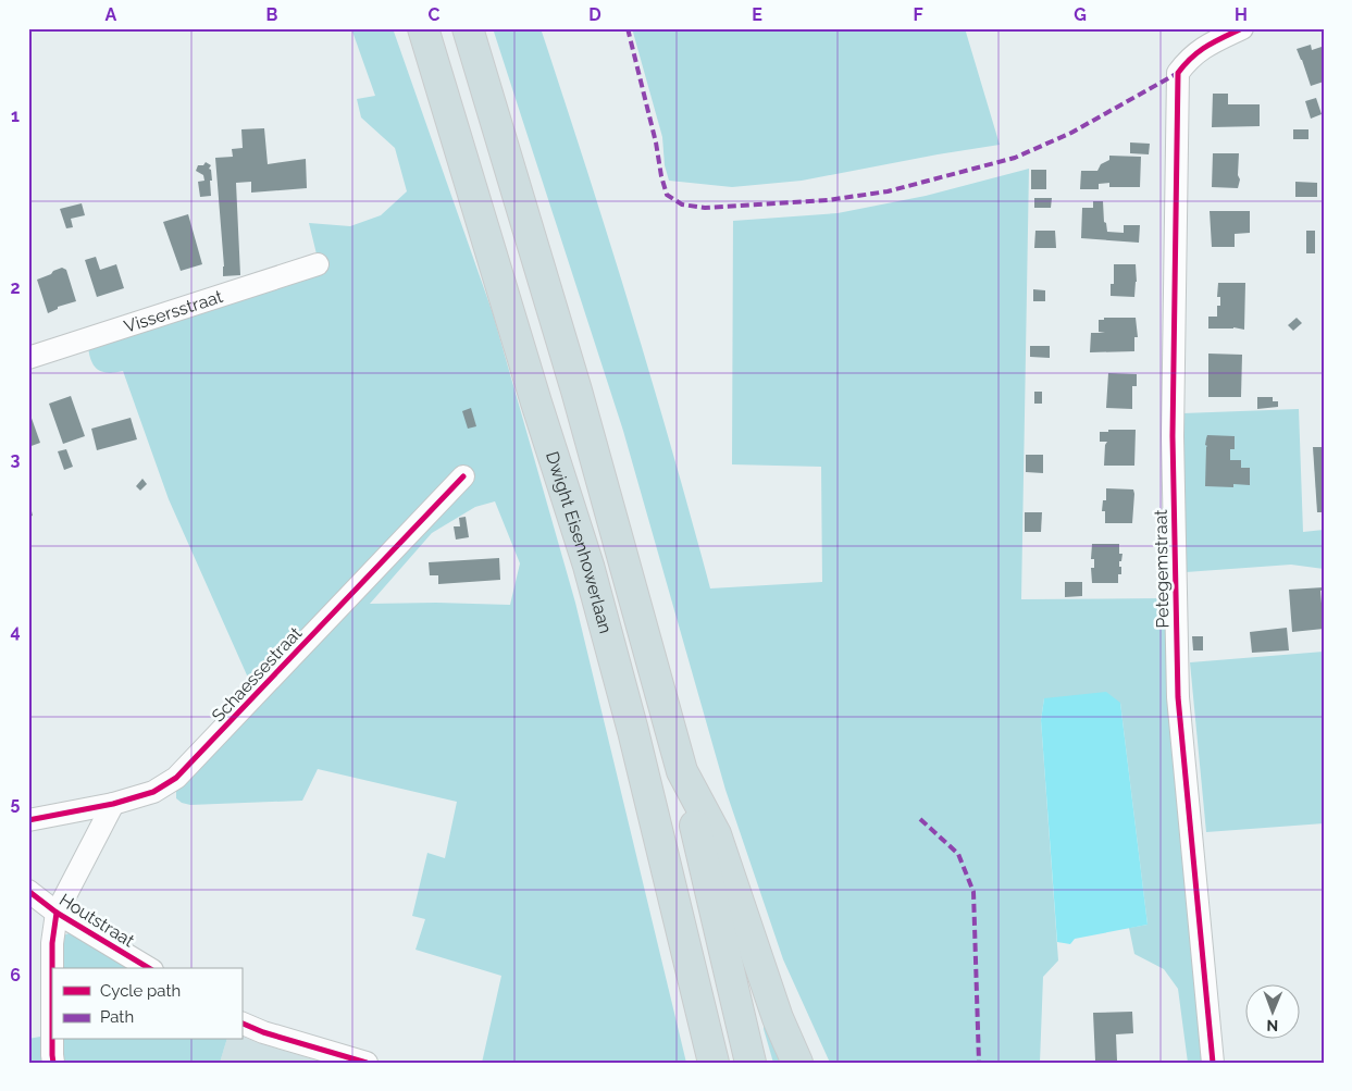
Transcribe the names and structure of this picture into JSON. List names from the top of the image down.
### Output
{
  "streets": {
    "highway": ["Dwight Eisenhowerlaan"],
    "street": [
      "Vissersstraat",
      "Petegemstraat",
      "Schaessestraat",
      "Houtstraat"
    ]
  },
  "legend": ["Cycle path", "Path"],
  "north": "bottom",
  "grid": {
    "columns": [
      "A",
      "B",
      "C",
      "D",
      "E",
      "F",
      "G",
      "H"
    ],
    "rows": [
      "1",
      "2",
      "3",
      "4",
      "5",
      "6"
    ]
  }
}
